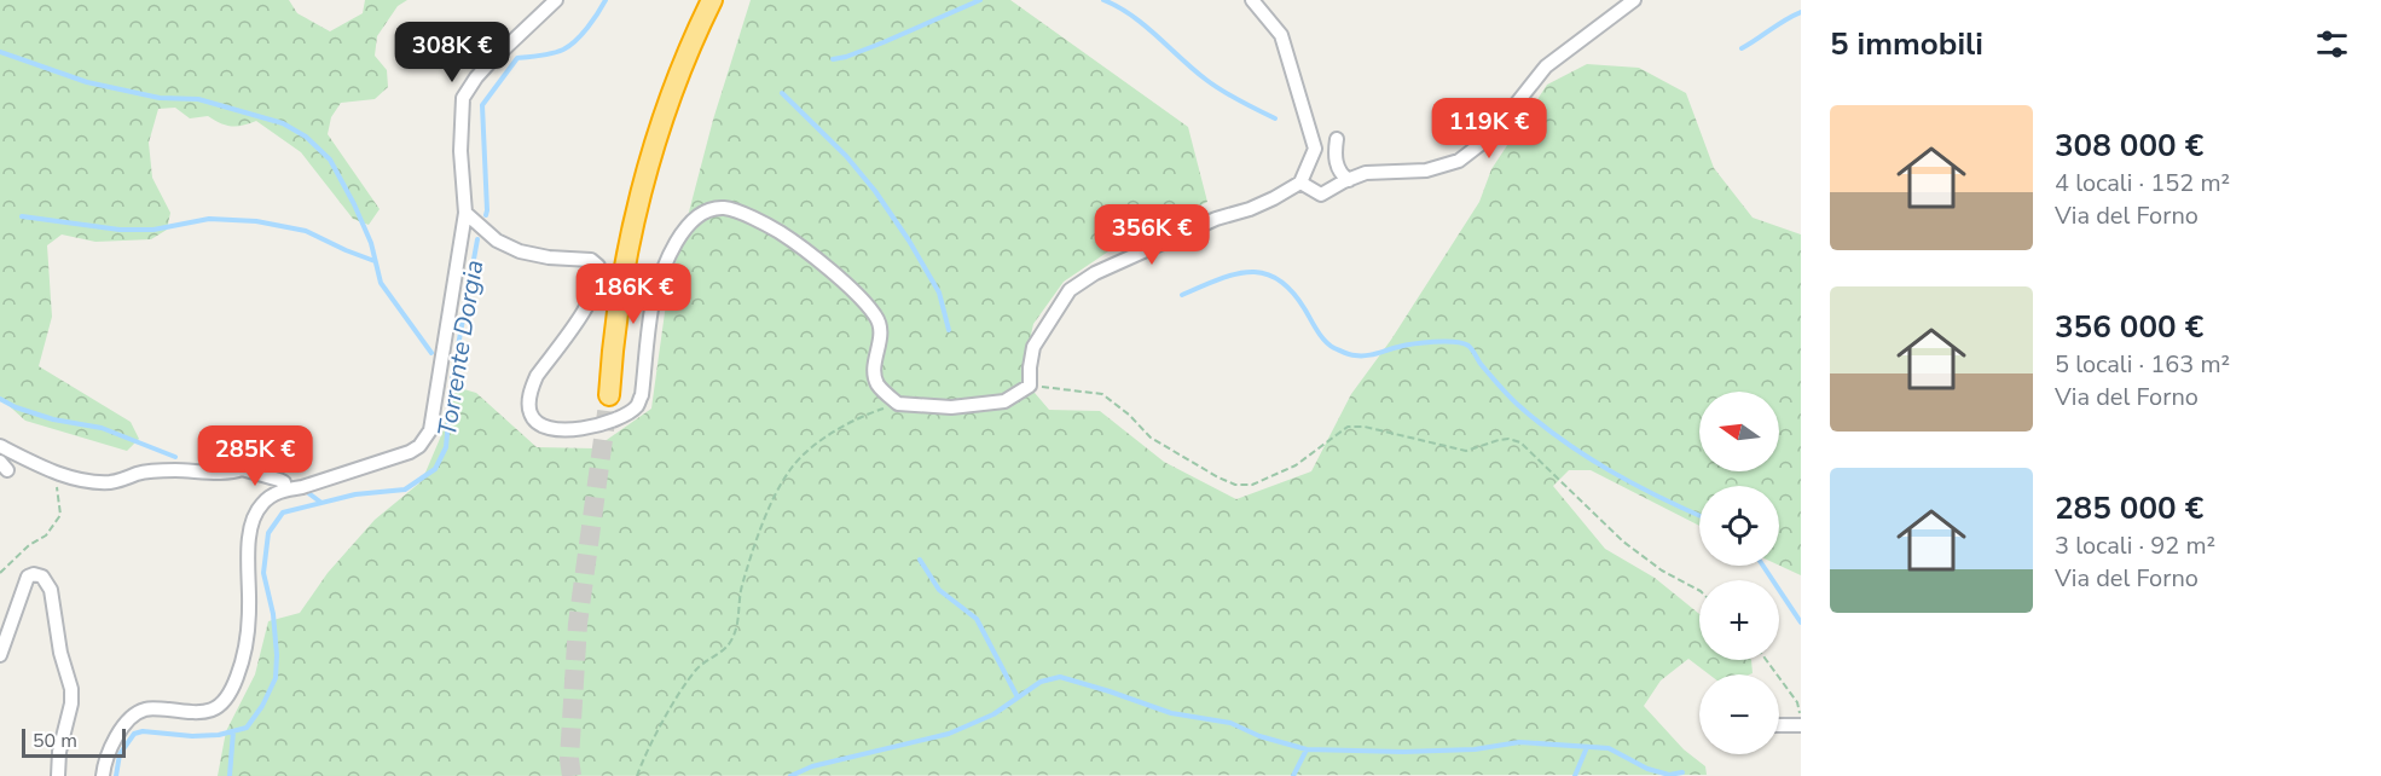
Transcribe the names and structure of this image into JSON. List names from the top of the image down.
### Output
{
  "water": ["Torrente Dorgia"],
  "scale_bar": "50 m",
  "north": "left",
  "page": {
    "heading": "5 immobili",
    "price": [
      "308K €",
      "119K €",
      "356K €",
      "186K €",
      "285K €"
    ],
    "list": [
      {
        "name": "308 000 €",
        "note": "4 locali · 152 m² · Via del Forno"
      },
      {
        "name": "356 000 €",
        "note": "5 locali · 163 m² · Via del Forno"
      },
      {
        "name": "285 000 €",
        "note": "3 locali · 92 m² · Via del Forno"
      }
    ],
    "map_buttons": ["+", "−"],
    "scale": "50 m"
  }
}
